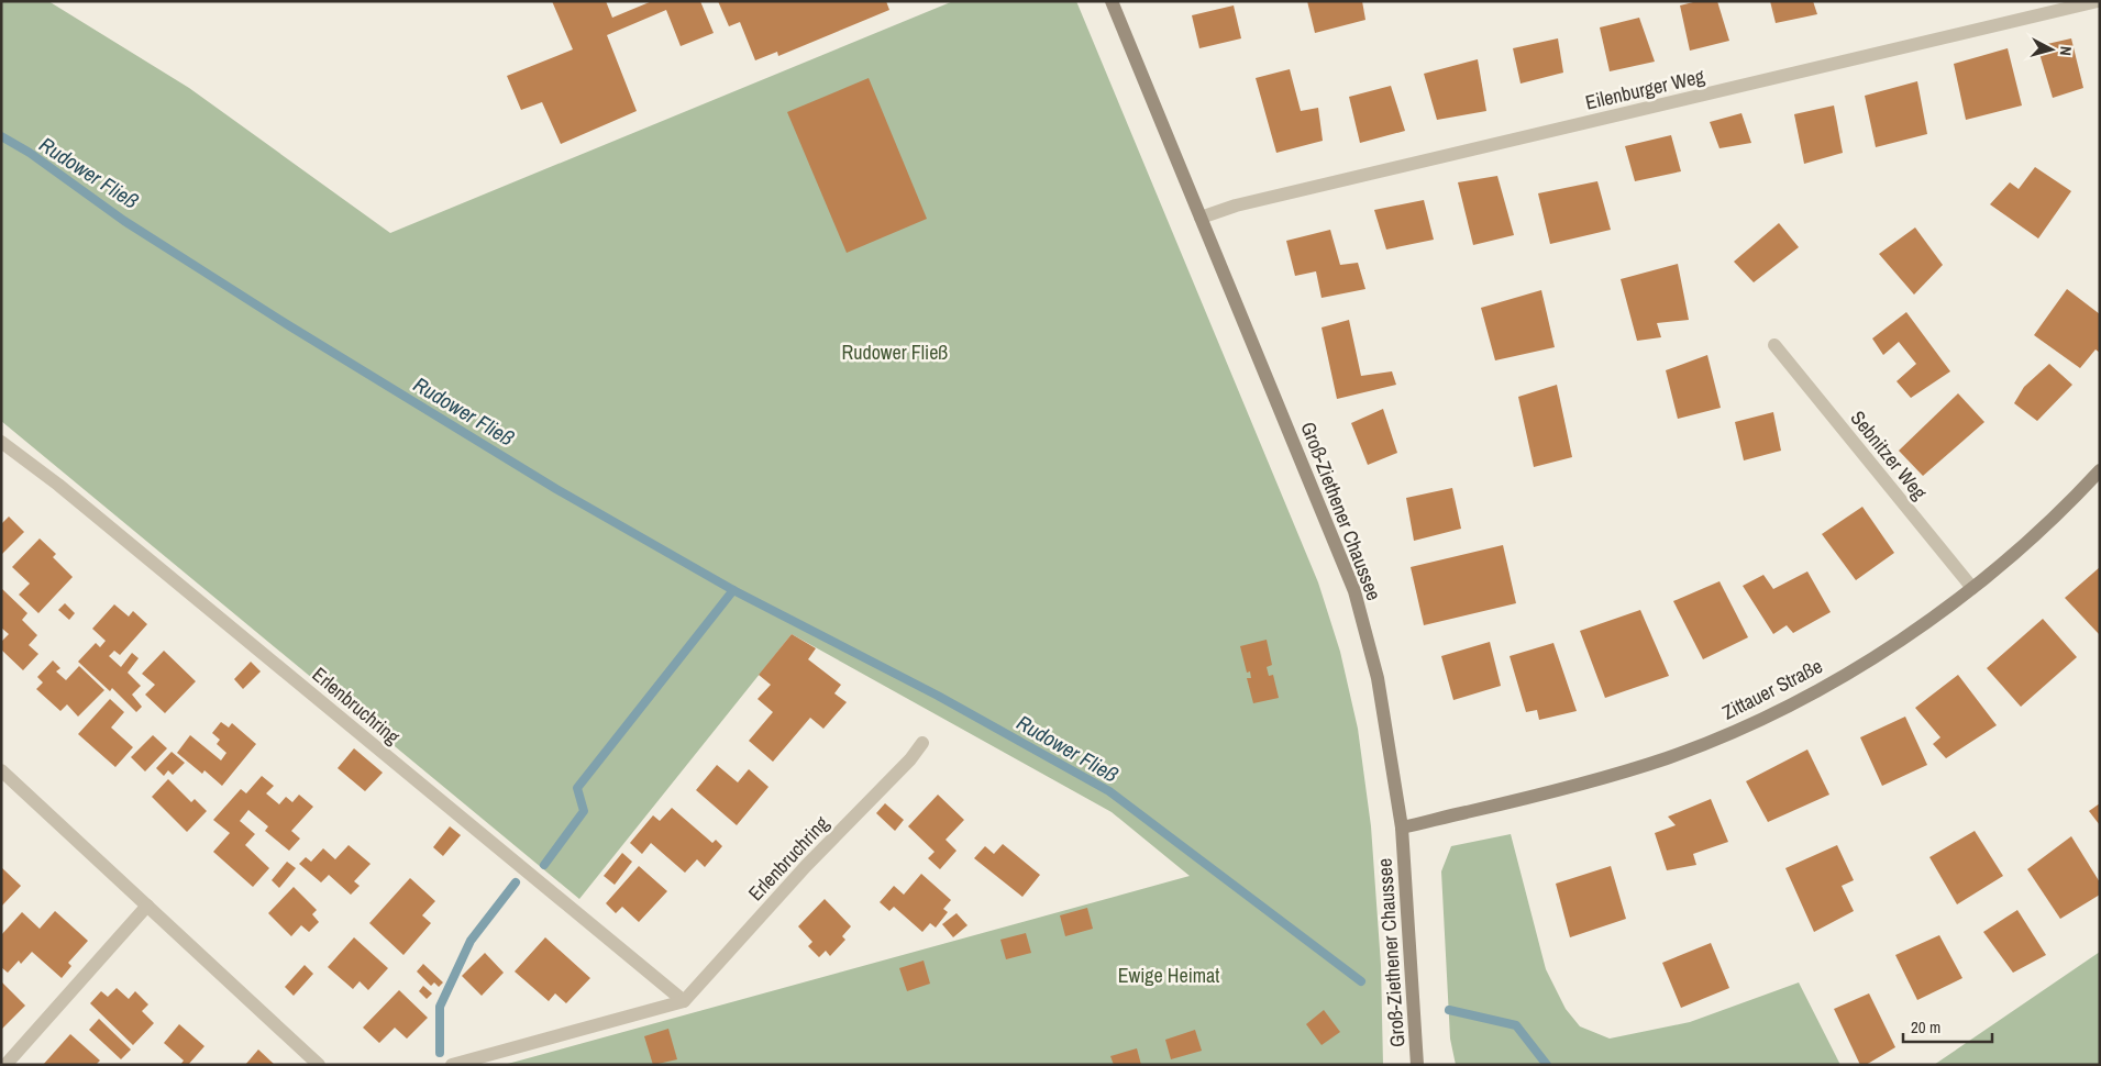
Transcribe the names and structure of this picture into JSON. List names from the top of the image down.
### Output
{
  "streets": {
    "street": [
      "Eilenburger Weg",
      "Sebnitzer Weg",
      "Groß-Ziethener Chaussee",
      "Zittauer Straße",
      "Erlenbruchring"
    ]
  },
  "crossings": [
    ["Eilenburger Weg", "Groß-Ziethener Chaussee"],
    ["Sebnitzer Weg", "Zittauer Straße"],
    ["Groß-Ziethener Chaussee", "Zittauer Straße"]
  ],
  "water": ["Rudower Fließ"],
  "parks": ["Rudower Fließ", "Ewige Heimat"],
  "scale_bar": "20 m",
  "north": "right"
}
